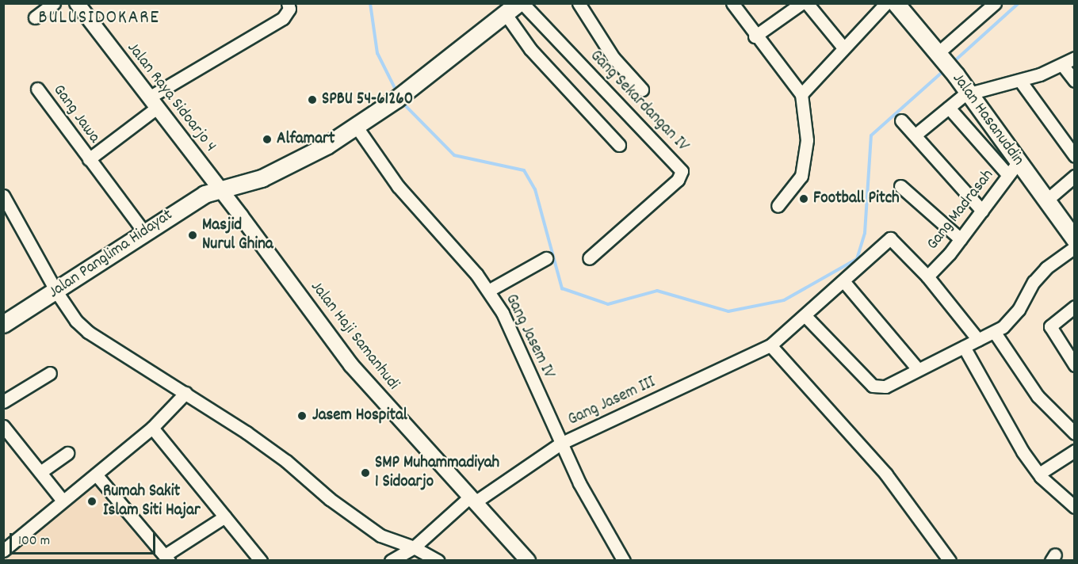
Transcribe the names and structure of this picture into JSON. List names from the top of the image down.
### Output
{
  "streets": {
    "main road": ["Jalan Hasanuddin", "Jalan Panglima Hidayat"],
    "street": [
      "Jalan Raya Sidoarjo 4",
      "Gang Sekardangan IV",
      "Gang Jawa",
      "Gang Madrasah",
      "Jalan Haji Samanhudi",
      "Gang Jasem IV",
      "Gang Jasem III"
    ]
  },
  "crossings": [
    ["Jalan Raya Sidoarjo 4", "Gang Jawa"],
    ["Jalan Raya Sidoarjo 4", "Jalan Panglima Hidayat"],
    ["Jalan Raya Sidoarjo 4", "Jalan Haji Samanhudi"],
    ["Gang Jawa", "Jalan Panglima Hidayat"],
    ["Jalan Hasanuddin", "Gang Madrasah"],
    ["Gang Madrasah", "Gang Jasem III"],
    ["Jalan Panglima Hidayat", "Jalan Haji Samanhudi"],
    ["Jalan Panglima Hidayat", "Gang Jasem IV"],
    ["Jalan Haji Samanhudi", "Gang Jasem III"],
    ["Gang Jasem IV", "Gang Jasem III"]
  ],
  "districts": ["BULUSIDOKARE"],
  "places": [
    "SPBU 54-61260",
    "Alfamart",
    "Football Pitch",
    "Masjid Nurul Ghina",
    "Jasem Hospital",
    "SMP Muhammadiyah 1 Sidoarjo",
    "Rumah Sakit Islam Siti Hajar"
  ],
  "scale_bar": "100 m"
}
